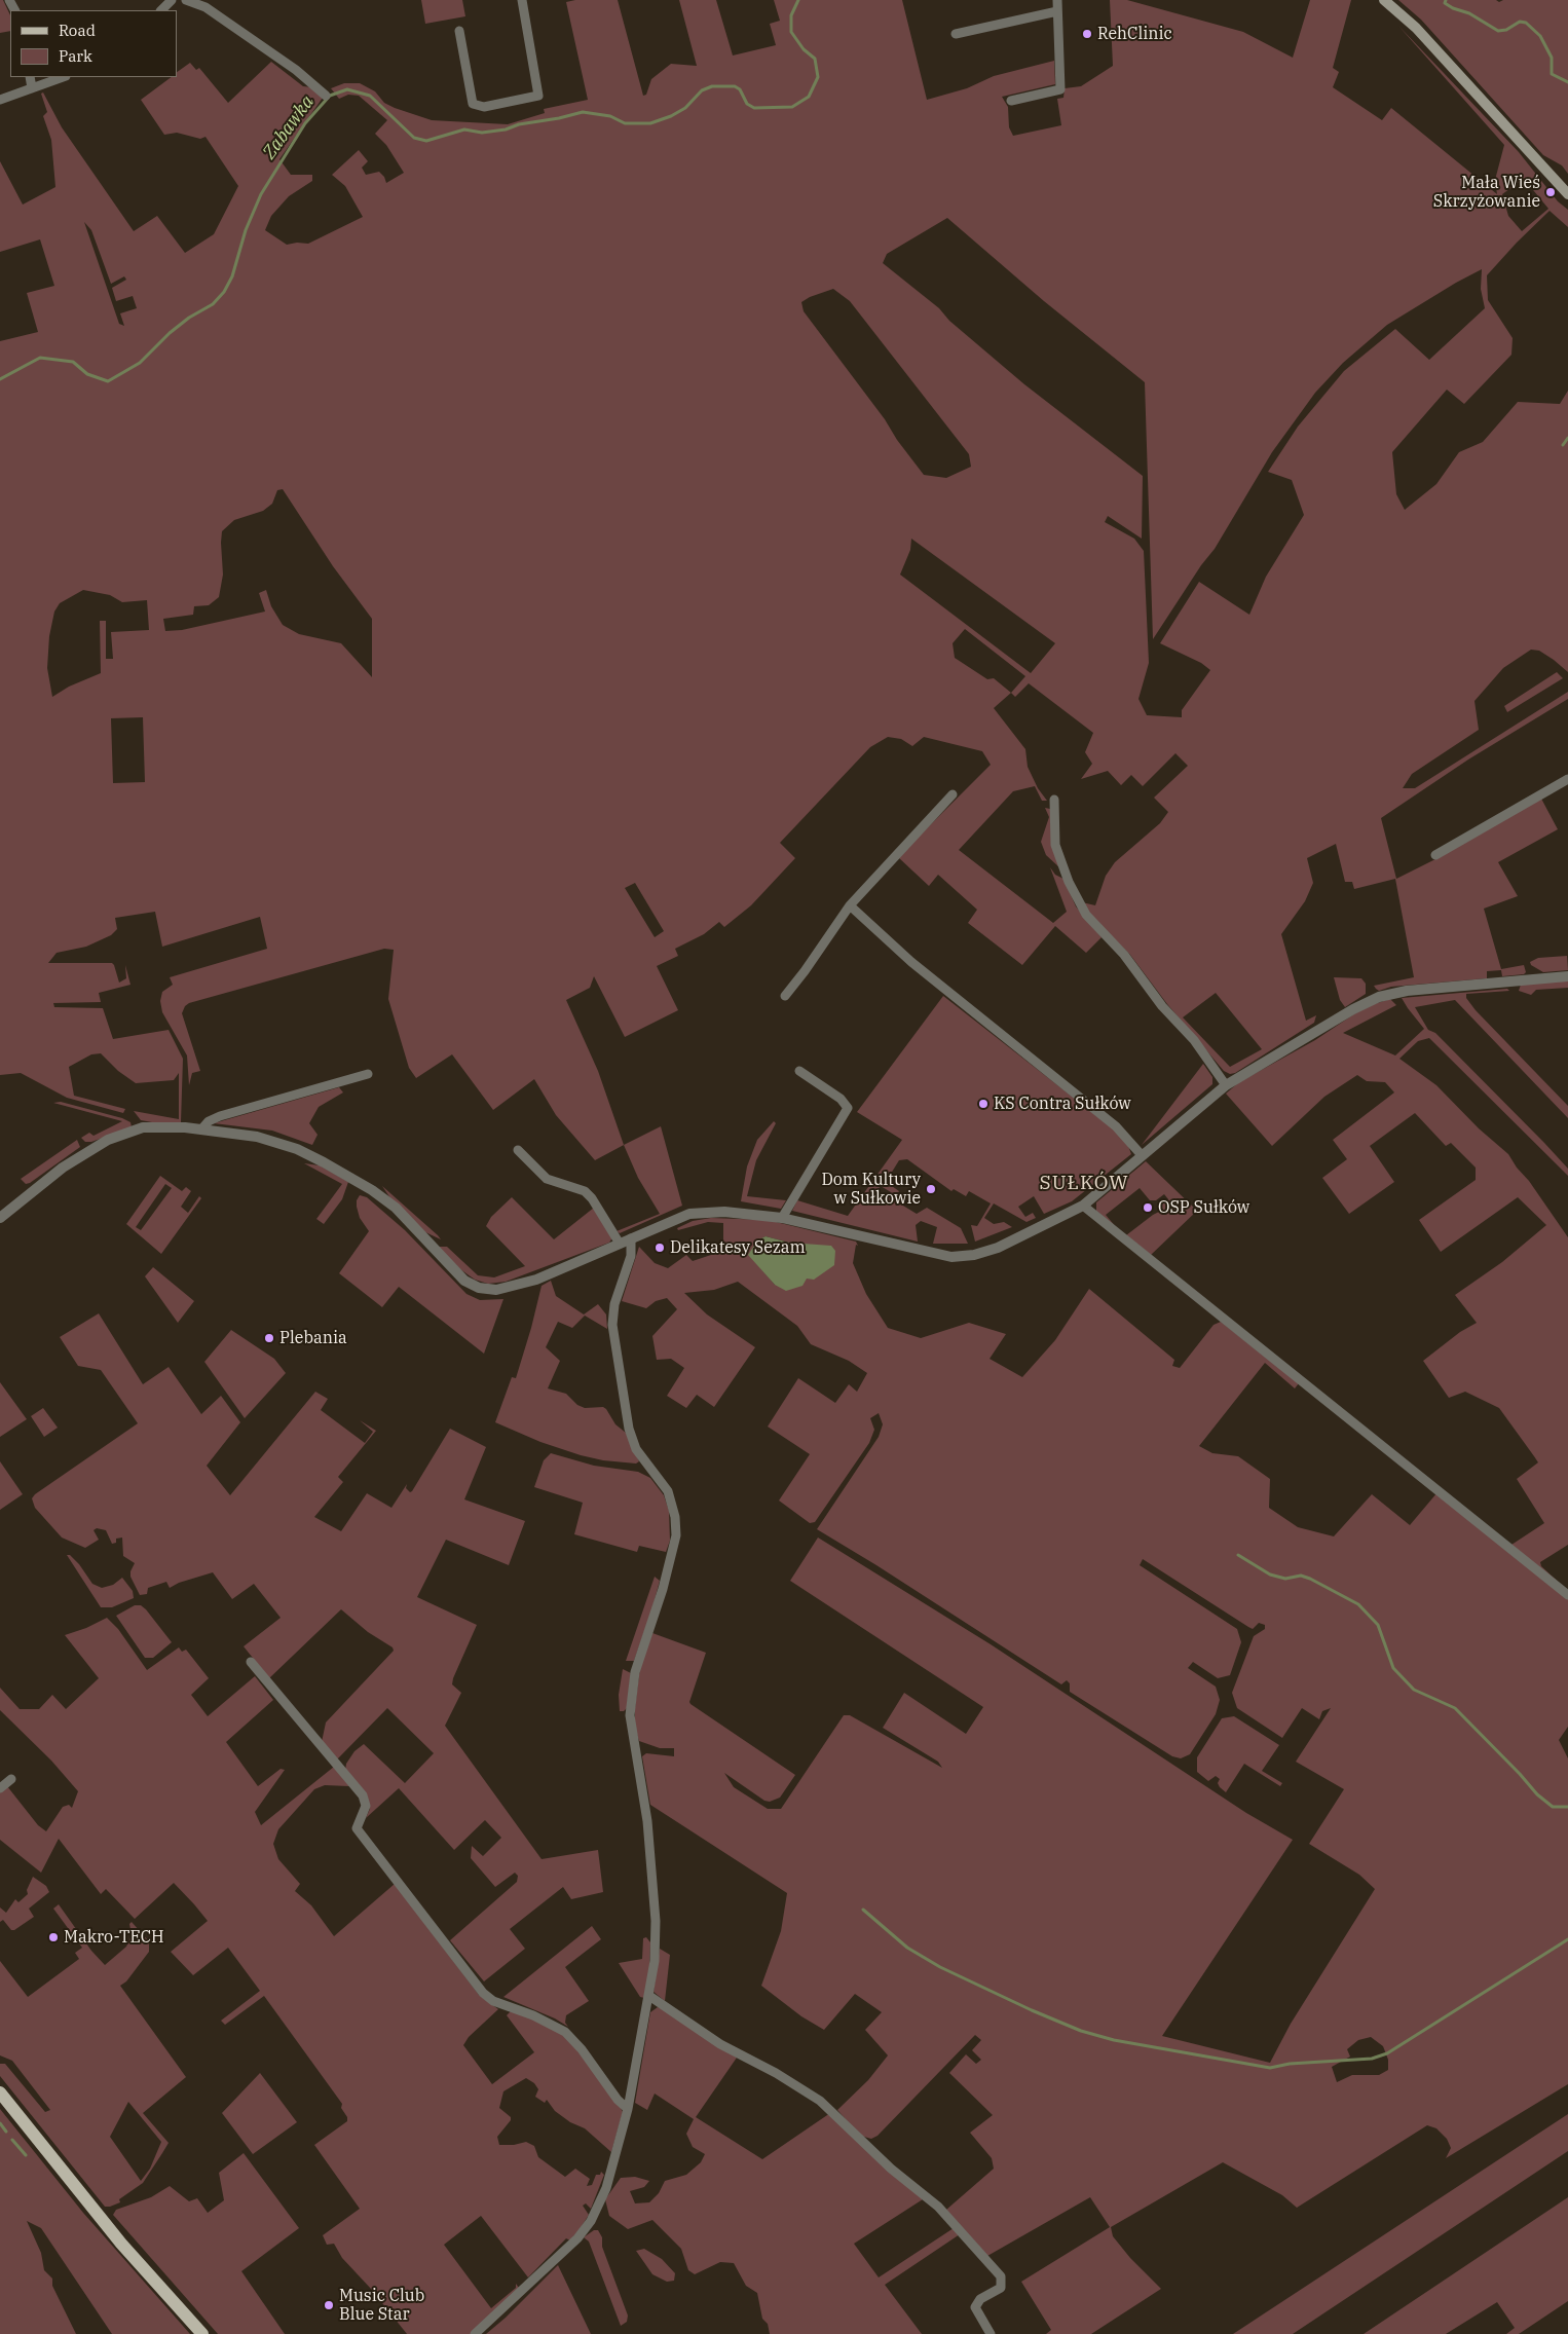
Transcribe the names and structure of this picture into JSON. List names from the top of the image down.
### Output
{
  "districts": ["SUŁKÓW"],
  "water": ["Zabawka"],
  "places": [
    "RehClinic",
    "Mała Wieś Skrzyżowanie",
    "KS Contra Sułków",
    "Dom Kultury w Sułkowie",
    "OSP Sułków",
    "Delikatesy Sezam",
    "Plebania",
    "Makro-TECH",
    "Music Club Blue Star"
  ],
  "legend": ["Road", "Park"]
}
